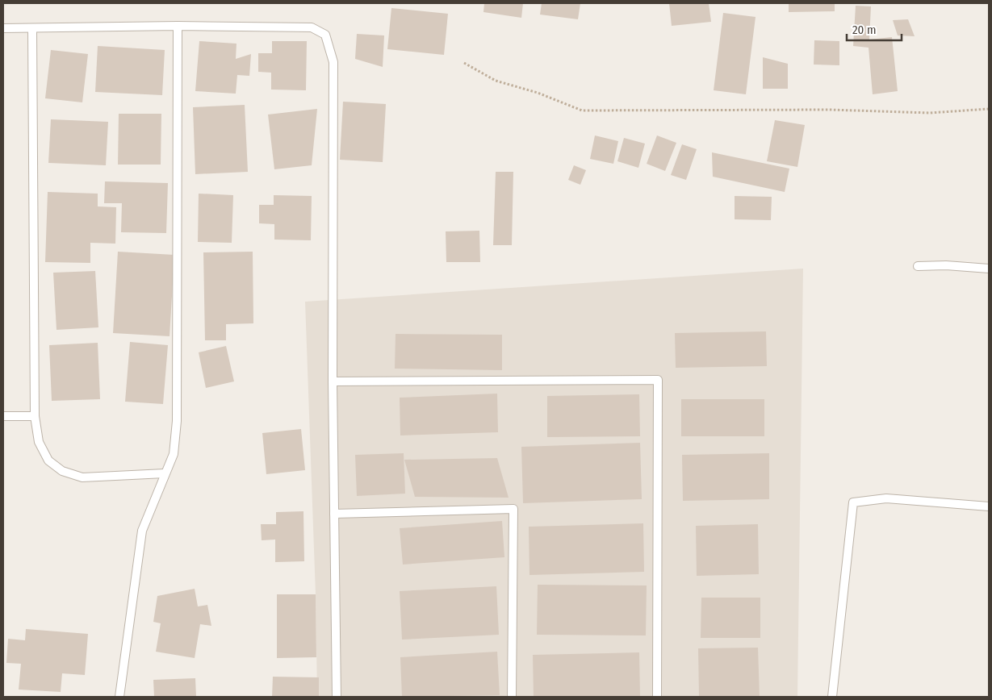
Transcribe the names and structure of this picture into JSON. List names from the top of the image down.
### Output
{
  "scale_bar": "20 m"
}
